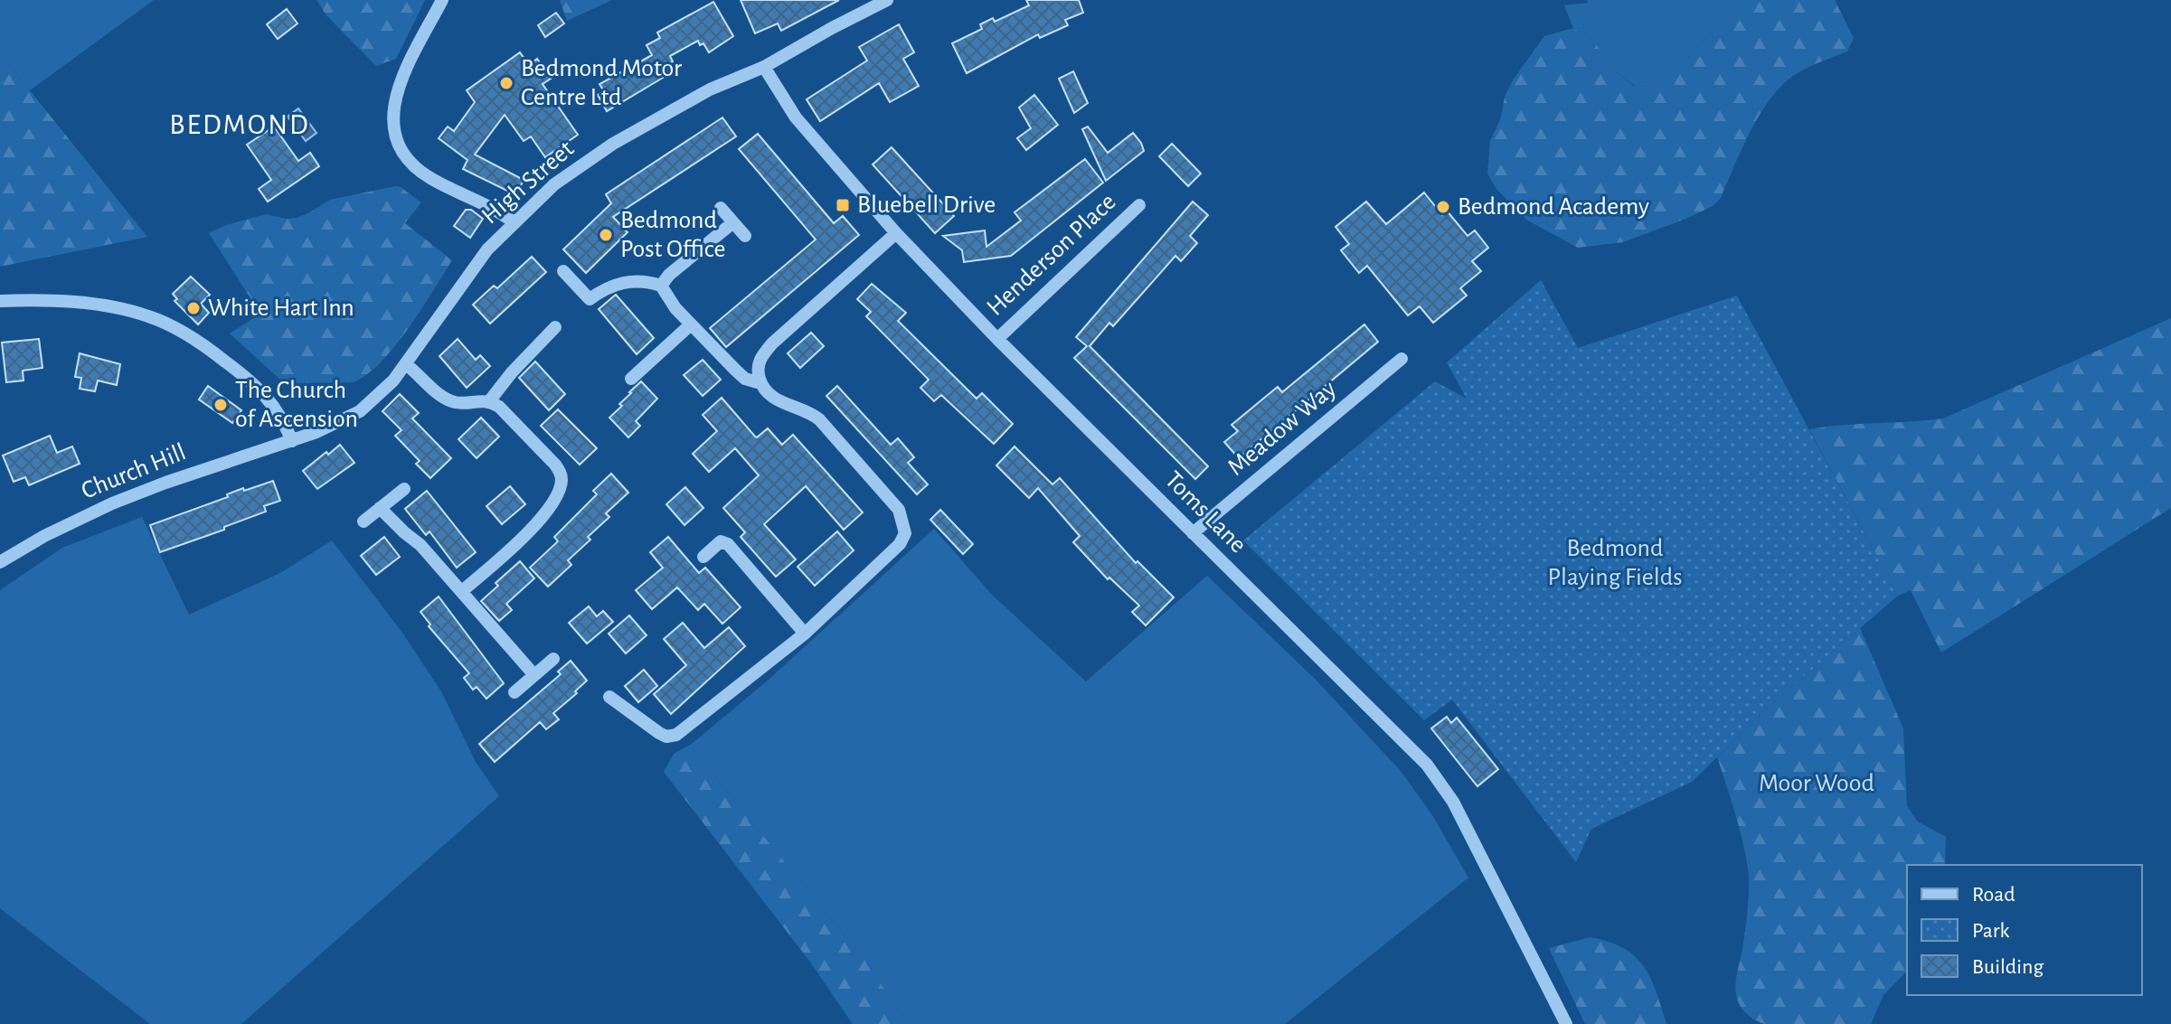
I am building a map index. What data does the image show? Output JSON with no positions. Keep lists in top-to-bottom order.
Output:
{
  "streets": {
    "street": [
      "High Street",
      "Henderson Place",
      "Meadow Way",
      "Church Hill",
      "Toms Lane"
    ]
  },
  "crossings": [
    ["High Street", "Church Hill"],
    ["High Street", "Toms Lane"],
    ["Henderson Place", "Toms Lane"],
    ["Meadow Way", "Toms Lane"]
  ],
  "districts": ["BEDMOND"],
  "parks": ["Bedmond Playing Fields", "Moor Wood"],
  "places": {
    "other": [
      "Bedmond Motor Centre Ltd",
      "Bedmond Academy",
      "Bedmond Post Office",
      "White Hart Inn",
      "The Church of Ascension"
    ],
    "transit": ["Bluebell Drive"]
  },
  "legend": ["Road", "Park", "Building"]
}
